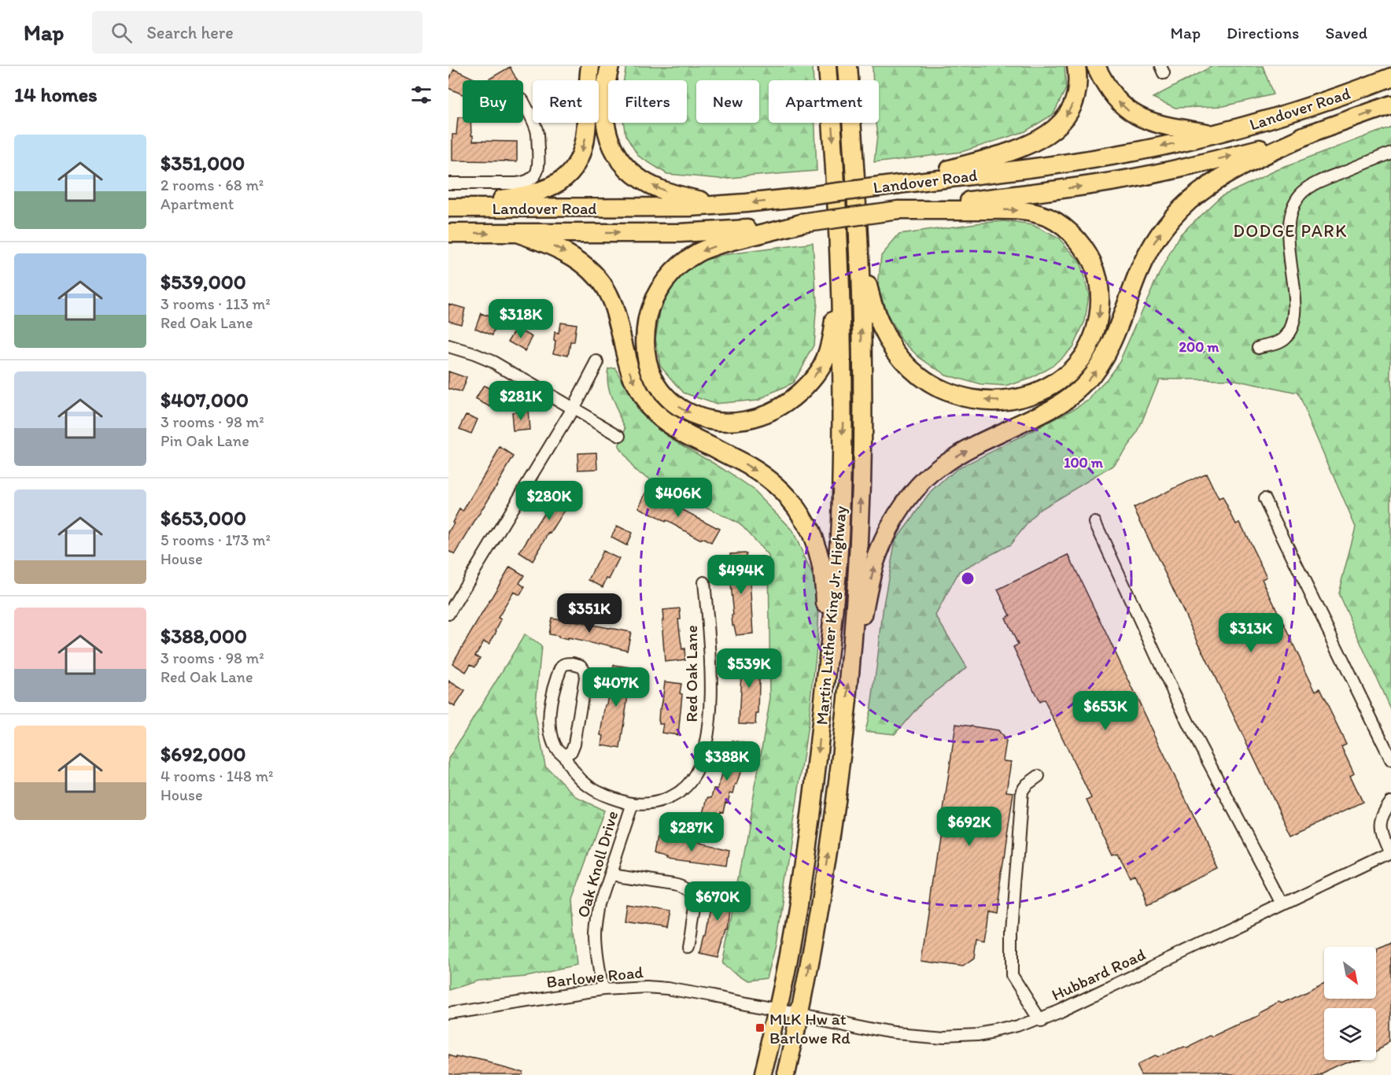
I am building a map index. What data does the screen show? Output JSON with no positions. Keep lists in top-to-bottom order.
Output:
{
  "streets": {
    "main road": ["Landover Road", "Martin Luther King Jr. Highway"],
    "street": [
      "Red Oak Lane",
      "Oak Knoll Drive",
      "Hubbard Road",
      "Barlowe Road"
    ]
  },
  "crossings": [
    ["Martin Luther King Jr. Highway", "Hubbard Road"],
    ["Martin Luther King Jr. Highway", "Barlowe Road"],
    ["Red Oak Lane", "Oak Knoll Drive"],
    ["Oak Knoll Drive", "Barlowe Road"],
    ["Hubbard Road", "Barlowe Road"]
  ],
  "districts": ["DODGE PARK"],
  "places": {
    "transit": ["MLK Hw at Barlowe Rd"]
  },
  "north": "bottom right",
  "page": {
    "header": "Map",
    "search": "Search here",
    "nav": ["Map", "Directions", "Saved"],
    "heading": "14 homes",
    "chip": [
      "Buy",
      "Rent",
      "Filters",
      "New",
      "Apartment"
    ],
    "list": [
      {
        "name": "$351,000",
        "note": "2 rooms · 68 m² · Apartment"
      },
      {
        "name": "$539,000",
        "note": "3 rooms · 113 m² · Red Oak Lane"
      },
      {
        "name": "$407,000",
        "note": "3 rooms · 98 m² · Pin Oak Lane"
      },
      {
        "name": "$653,000",
        "note": "5 rooms · 173 m² · House"
      },
      {
        "name": "$388,000",
        "note": "3 rooms · 98 m² · Red Oak Lane"
      },
      {
        "name": "$692,000",
        "note": "4 rooms · 148 m² · House"
      }
    ],
    "price": [
      "$318K",
      "$281K",
      "$406K",
      "$280K",
      "$494K",
      "$351K",
      "$313K",
      "$539K",
      "$407K",
      "$653K",
      "$388K",
      "$692K",
      "$287K",
      "$670K"
    ]
  },
  "rings": ["200 m", "100 m"]
}
